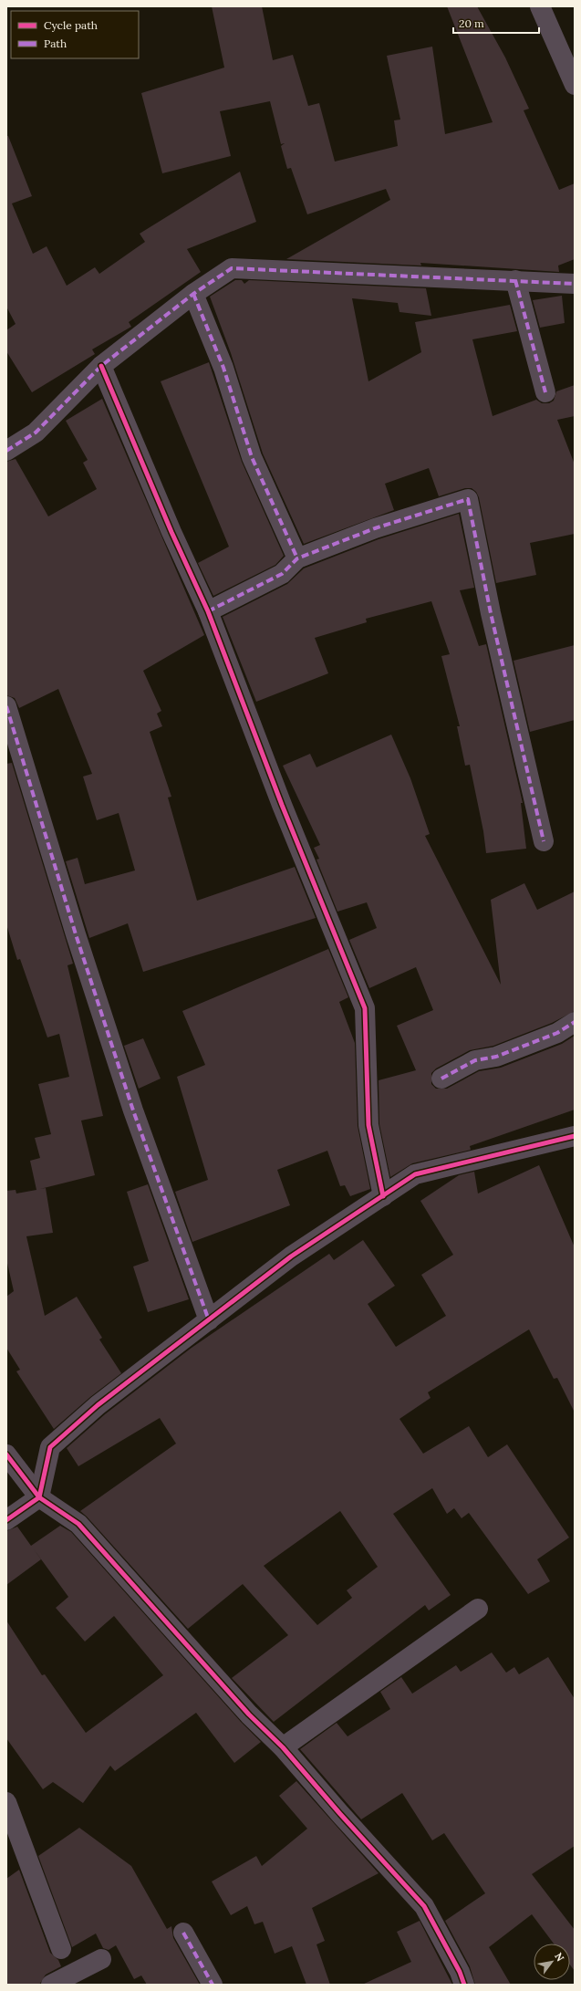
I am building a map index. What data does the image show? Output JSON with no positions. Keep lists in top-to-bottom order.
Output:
{
  "legend": ["Cycle path", "Path"],
  "scale_bar": "20 m",
  "north": "top right"
}
